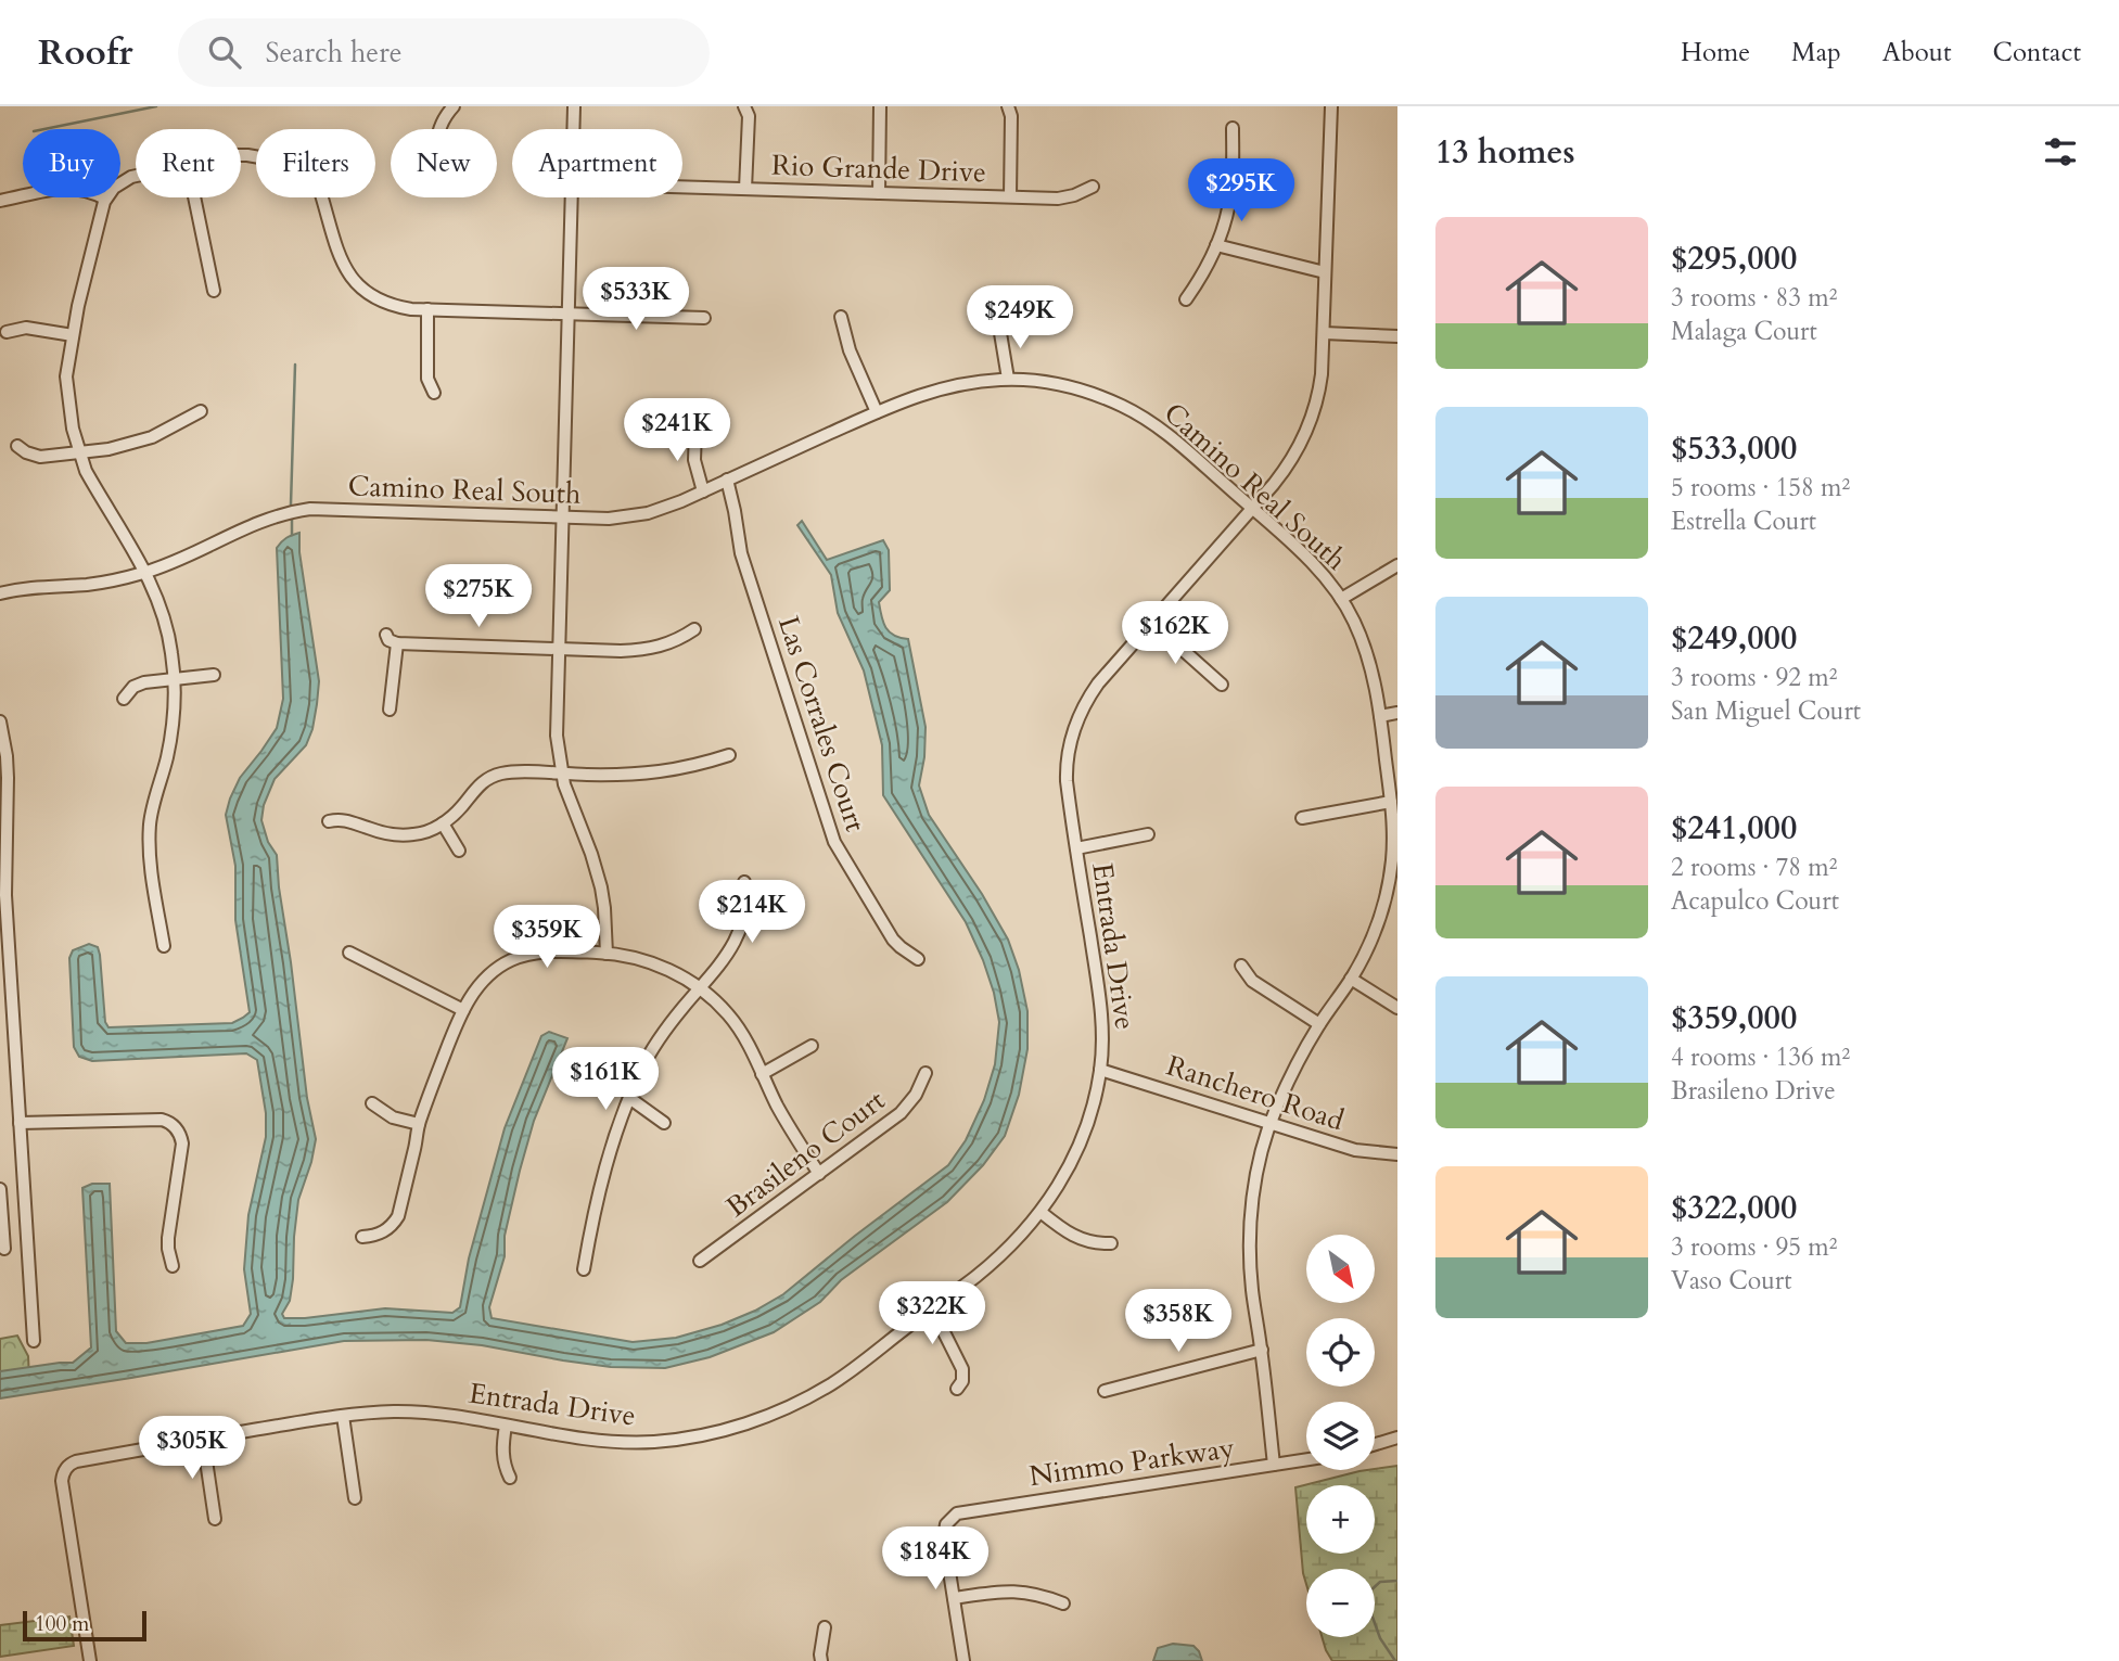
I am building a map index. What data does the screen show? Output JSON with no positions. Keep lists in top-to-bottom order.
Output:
{
  "streets": {
    "street": [
      "Rio Grande Drive",
      "Camino Real South",
      "Las Corrales Court",
      "Entrada Drive",
      "Ranchero Road",
      "Brasileno Court",
      "Nimmo Parkway"
    ]
  },
  "crossings": [
    ["Camino Real South", "Las Corrales Court"],
    ["Camino Real South", "Entrada Drive"],
    ["Camino Real South", "Ranchero Road"],
    ["Camino Real South", "Nimmo Parkway"],
    ["Entrada Drive", "Ranchero Road"]
  ],
  "scale_bar": "100 m",
  "north": "bottom right",
  "page": {
    "header": "Roofr",
    "search": "Search here",
    "nav": [
      "Home",
      "Map",
      "About",
      "Contact"
    ],
    "heading": "13 homes",
    "chip": [
      "Buy",
      "Rent",
      "Filters",
      "New",
      "Apartment"
    ],
    "price": [
      "$295K",
      "$533K",
      "$249K",
      "$241K",
      "$275K",
      "$162K",
      "$214K",
      "$359K",
      "$161K",
      "$322K",
      "$358K",
      "$305K",
      "$184K"
    ],
    "list": [
      {
        "name": "$295,000",
        "note": "3 rooms · 83 m² · Malaga Court"
      },
      {
        "name": "$533,000",
        "note": "5 rooms · 158 m² · Estrella Court"
      },
      {
        "name": "$249,000",
        "note": "3 rooms · 92 m² · San Miguel Court"
      },
      {
        "name": "$241,000",
        "note": "2 rooms · 78 m² · Acapulco Court"
      },
      {
        "name": "$359,000",
        "note": "4 rooms · 136 m² · Brasileno Drive"
      },
      {
        "name": "$322,000",
        "note": "3 rooms · 95 m² · Vaso Court"
      }
    ],
    "map_buttons": ["+", "−"],
    "scale": "100 m"
  }
}
